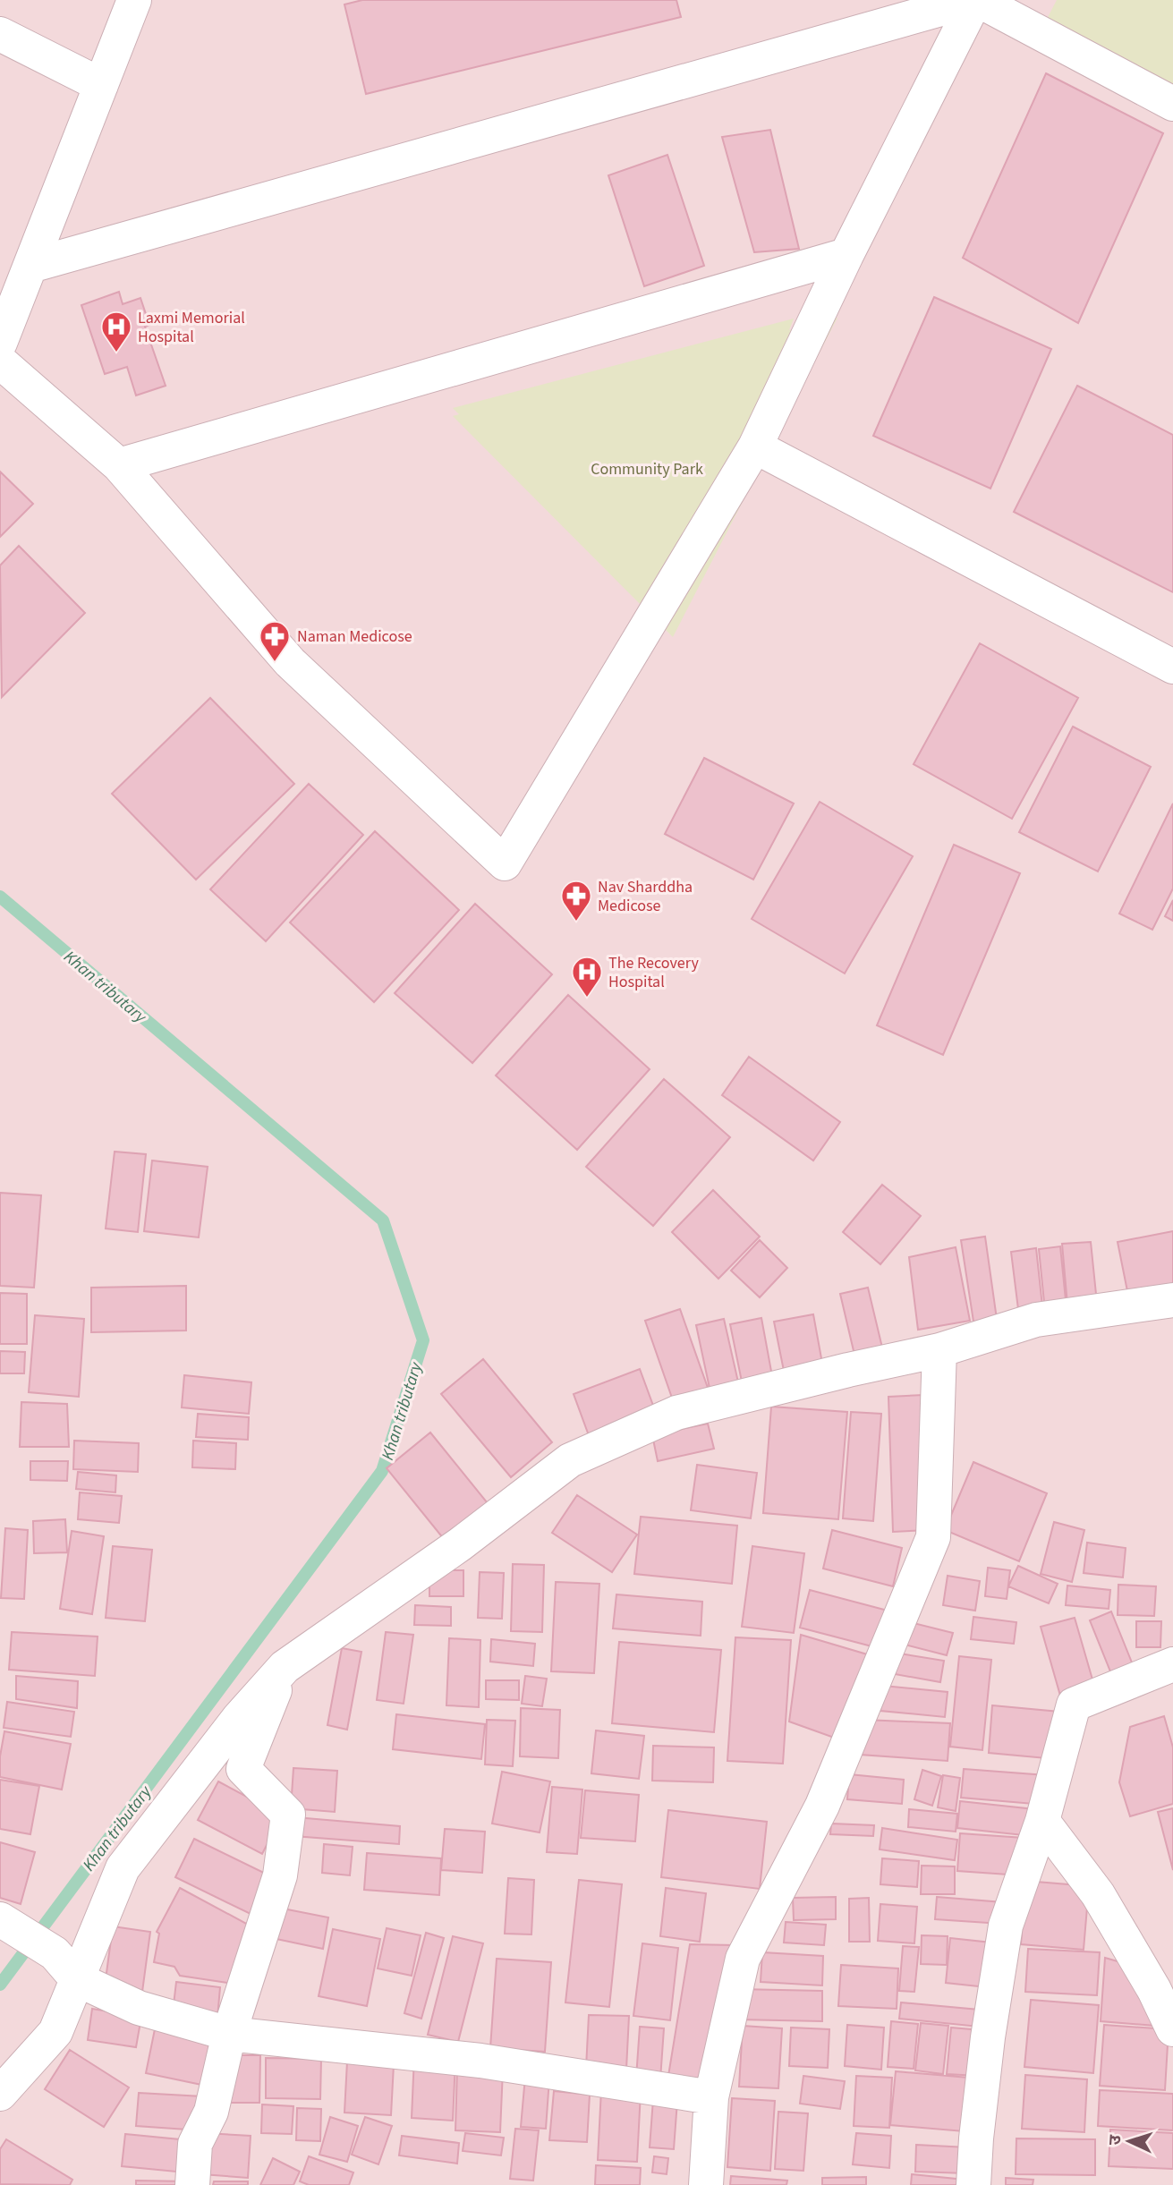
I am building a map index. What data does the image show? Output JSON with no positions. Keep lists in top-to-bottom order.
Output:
{
  "water": ["Khan tributary"],
  "parks": ["Community Park"],
  "places": {
    "hospital": ["Laxmi Memorial Hospital", "The Recovery Hospital"],
    "pharmacy": ["Naman Medicose", "Nav Sharddha Medicose"]
  },
  "north": "left"
}
